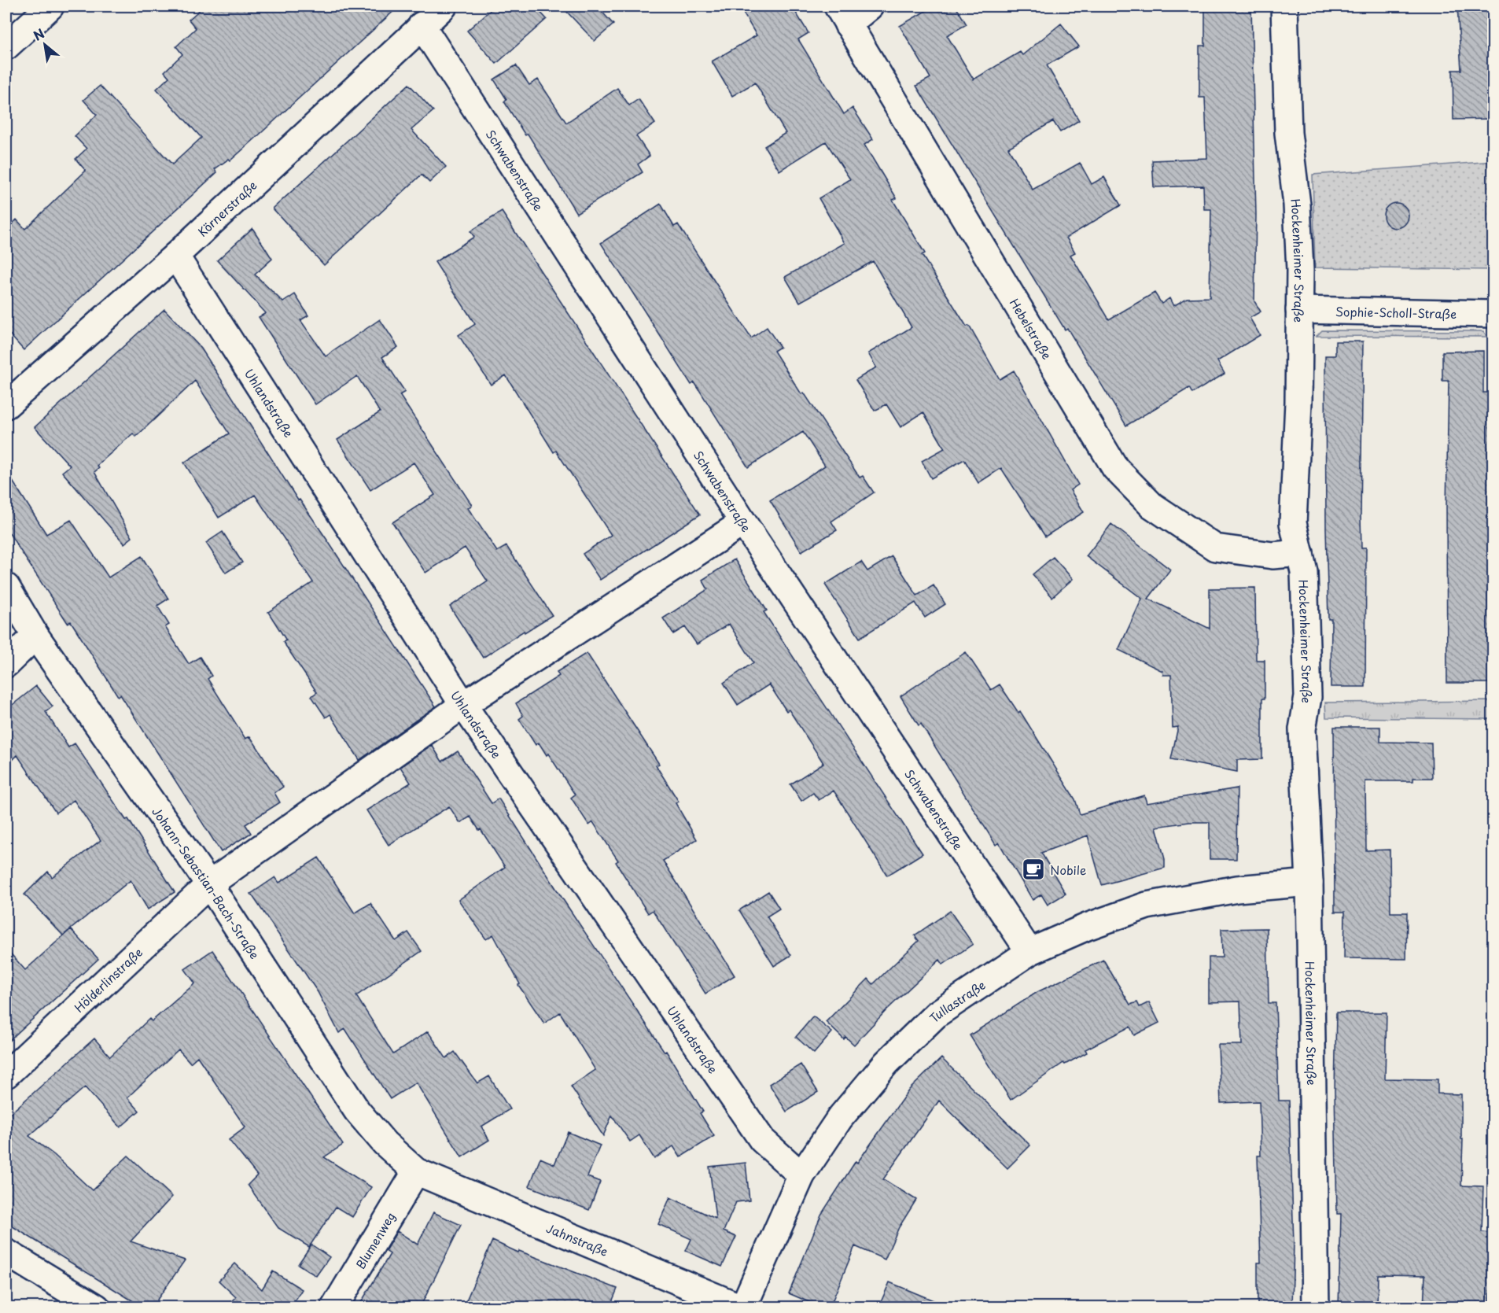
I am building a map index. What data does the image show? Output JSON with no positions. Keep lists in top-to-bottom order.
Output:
{
  "streets": {
    "street": [
      "Schwabenstraße",
      "Körnerstraße",
      "Hockenheimer Straße",
      "Sophie-Scholl-Straße",
      "Hebelstraße",
      "Uhlandstraße",
      "Johann-Sebastian-Bach-Straße",
      "Hölderlinstraße",
      "Tullastraße",
      "Blumenweg",
      "Jahnstraße"
    ]
  },
  "crossings": [
    ["Schwabenstraße", "Körnerstraße"],
    ["Schwabenstraße", "Hölderlinstraße"],
    ["Schwabenstraße", "Tullastraße"],
    ["Körnerstraße", "Uhlandstraße"],
    ["Hockenheimer Straße", "Sophie-Scholl-Straße"],
    ["Hockenheimer Straße", "Hebelstraße"],
    ["Hockenheimer Straße", "Tullastraße"],
    ["Uhlandstraße", "Hölderlinstraße"],
    ["Uhlandstraße", "Tullastraße"],
    ["Johann-Sebastian-Bach-Straße", "Hölderlinstraße"],
    ["Johann-Sebastian-Bach-Straße", "Blumenweg"],
    ["Johann-Sebastian-Bach-Straße", "Jahnstraße"],
    ["Tullastraße", "Jahnstraße"],
    ["Blumenweg", "Jahnstraße"]
  ],
  "places": {
    "cafe": ["Nobile"]
  },
  "north": "top left"
}
